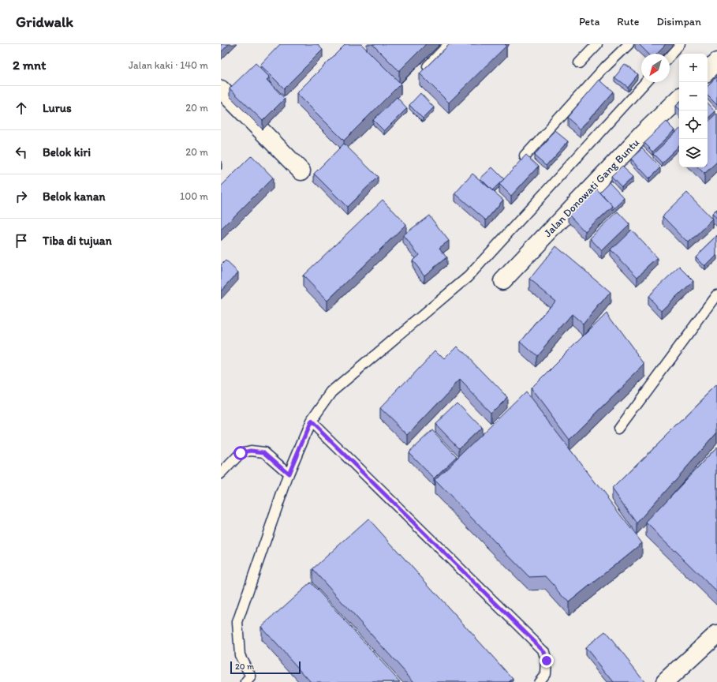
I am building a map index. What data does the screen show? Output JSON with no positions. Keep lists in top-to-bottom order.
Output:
{
  "streets": {
    "street": ["Jalan Donowati Gang Buntu"]
  },
  "scale_bar": "20 m",
  "north": "bottom left",
  "page": {
    "header": "Gridwalk",
    "nav": ["Peta", "Rute", "Disimpan"],
    "heading": ["2 mnt", "Jalan kaki · 140 m"],
    "map_buttons": ["+", "−"],
    "list": [
      ["Lurus", "20 m"],
      ["Belok kiri", "20 m"],
      ["Belok kanan", "100 m"],
      "Tiba di tujuan"
    ],
    "scale": "20 m"
  }
}
